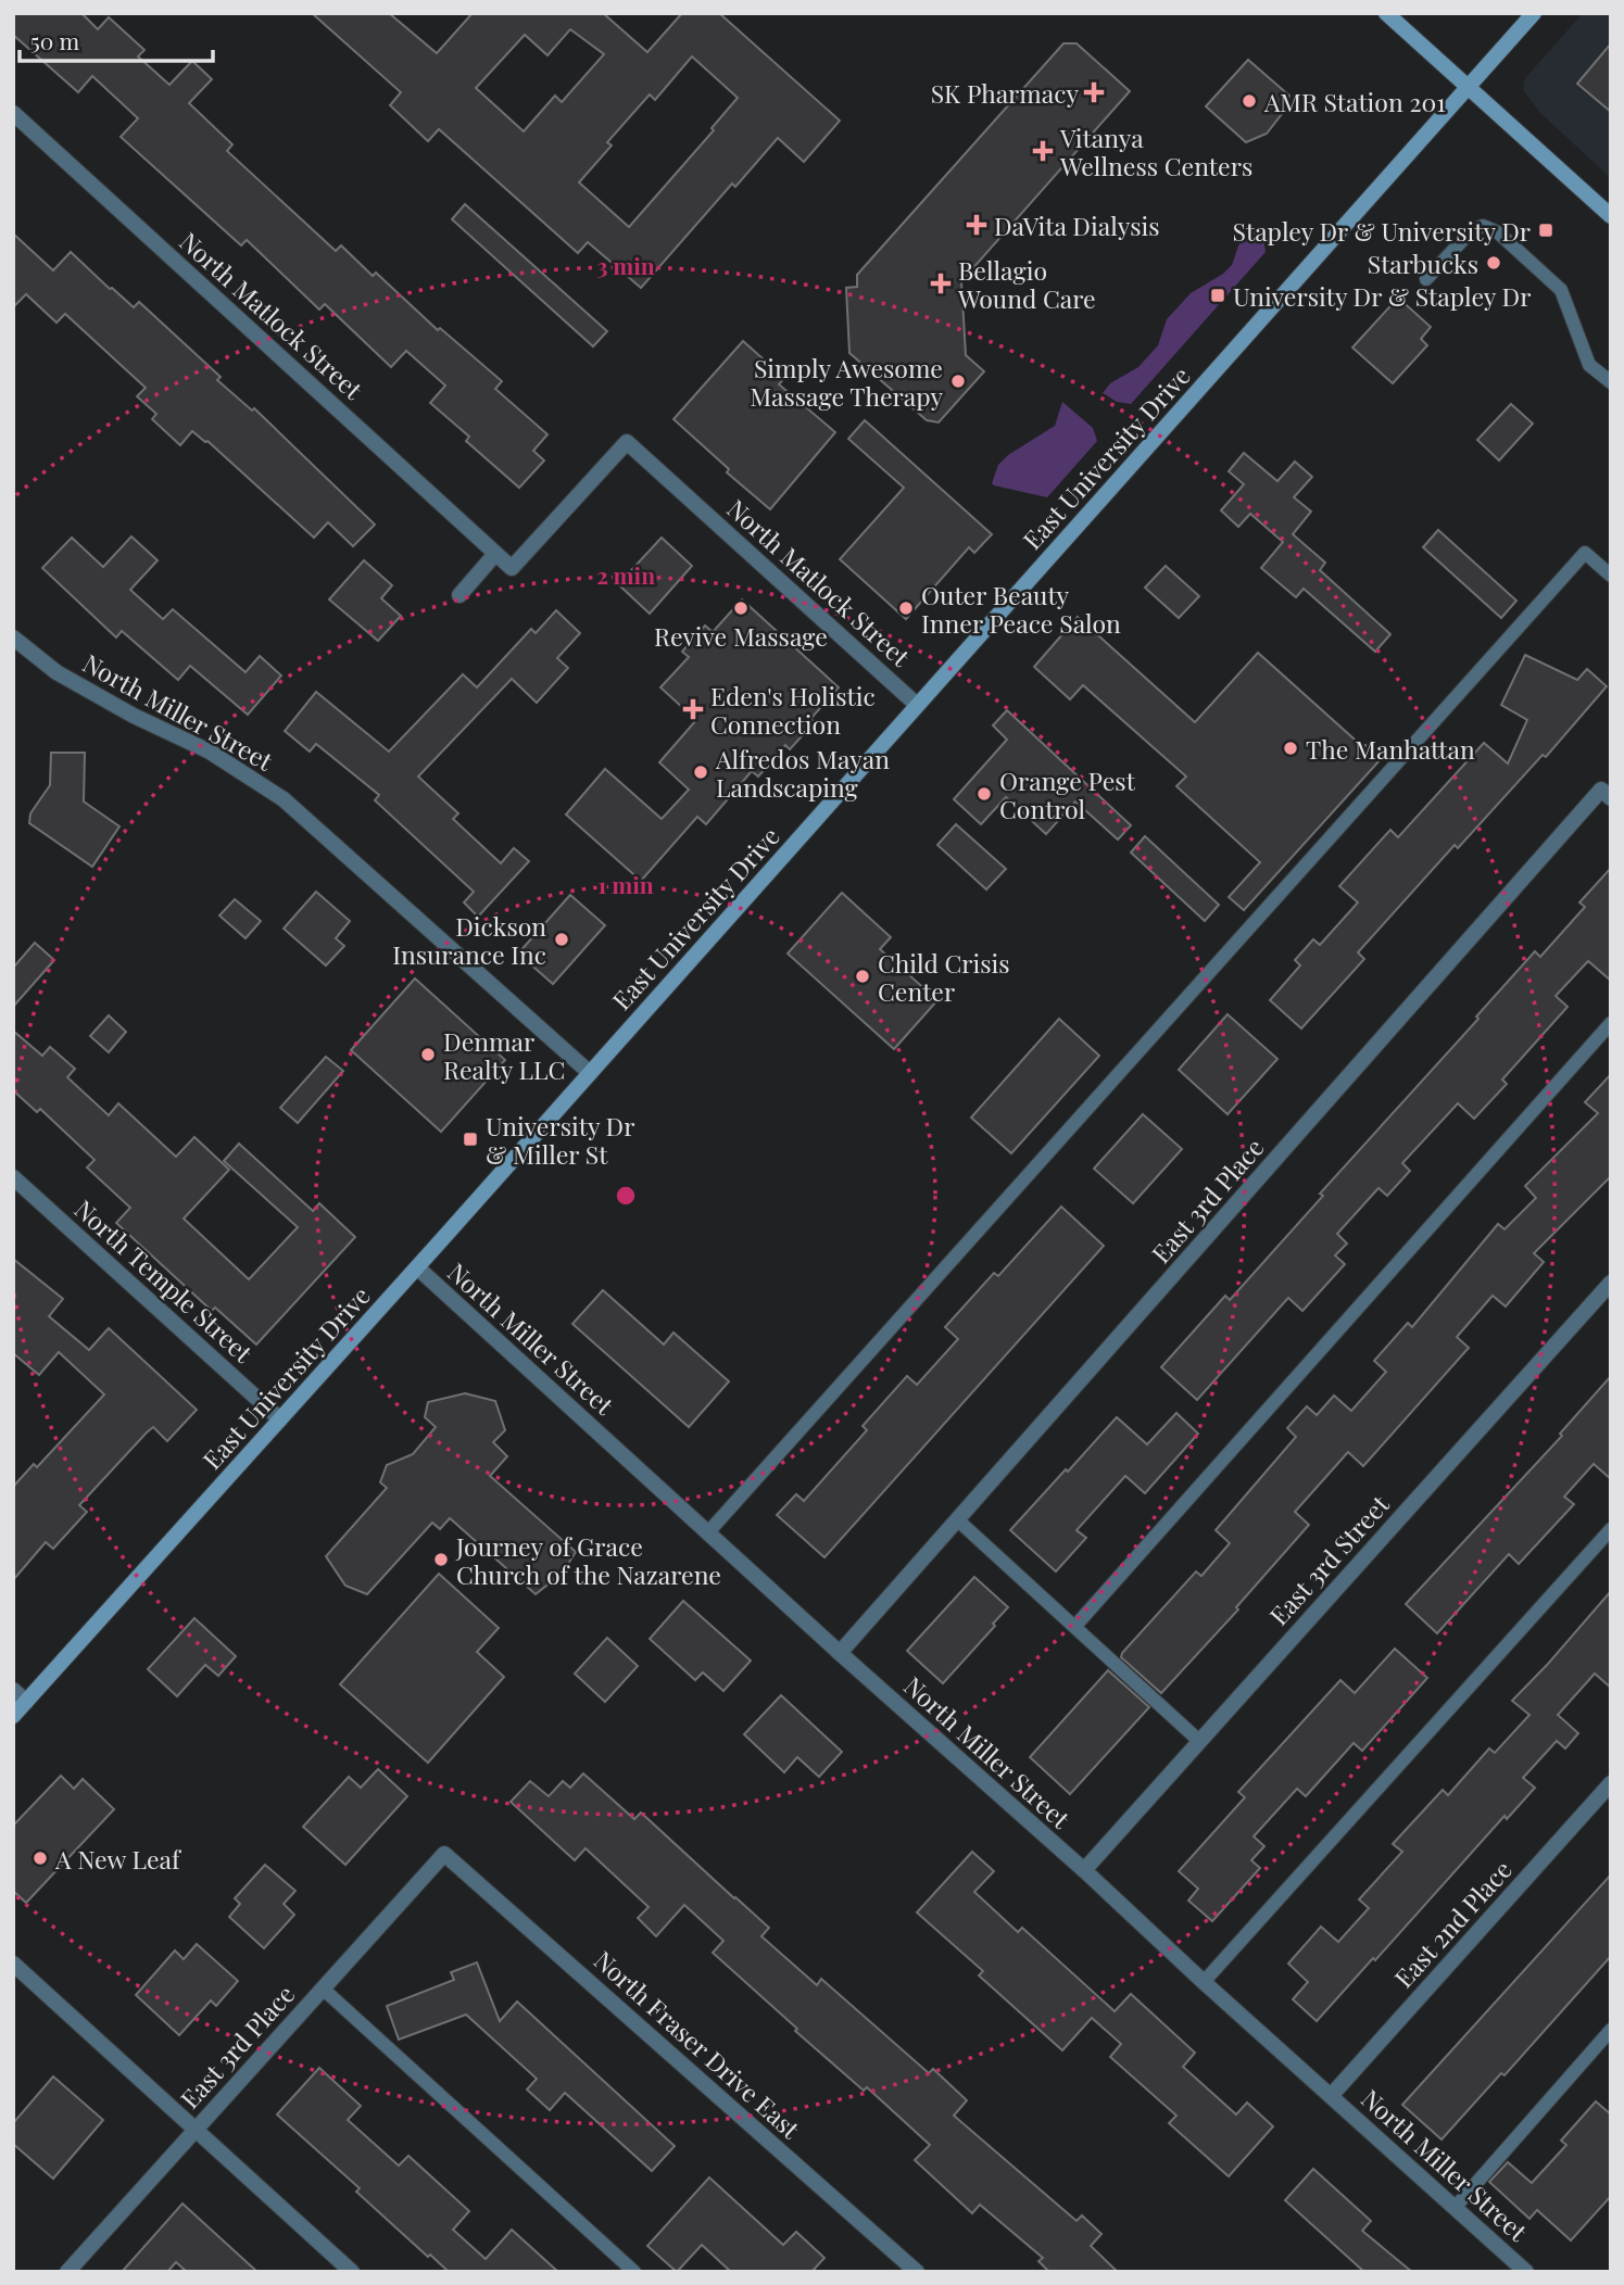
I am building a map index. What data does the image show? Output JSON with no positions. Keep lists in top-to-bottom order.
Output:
{
  "streets": {
    "main road": ["East University Drive"],
    "street": [
      "North Matlock Street",
      "North Miller Street",
      "East 3rd Place",
      "North Temple Street",
      "East 3rd Street",
      "East 2nd Place",
      "North Fraser Drive East"
    ]
  },
  "crossings": [
    ["North Matlock Street", "East University Drive"],
    ["East University Drive", "North Miller Street"],
    ["East University Drive", "North Temple Street"],
    ["North Miller Street", "East 3rd Place"],
    ["North Miller Street", "East 3rd Street"],
    ["North Miller Street", "East 2nd Place"],
    ["East 3rd Place", "North Fraser Drive East"]
  ],
  "places": {
    "health": [
      "SK Pharmacy",
      "Vitanya Wellness Centers",
      "DaVita Dialysis",
      "Bellagio Wound Care",
      "Eden's Holistic Connection"
    ],
    "other": [
      "AMR Station 201",
      "Starbucks",
      "Simply Awesome Massage Therapy",
      "Revive Massage",
      "Outer Beauty Inner Peace Salon",
      "The Manhattan",
      "Alfredos Mayan Landscaping",
      "Orange Pest Control",
      "Dickson Insurance Inc",
      "Child Crisis Center",
      "Denmar Realty LLC",
      "Journey of Grace Church of the Nazarene",
      "A New Leaf"
    ],
    "transit": ["Stapley Dr & University Dr", "University Dr & Stapley Dr", "University Dr & Miller St"]
  },
  "scale_bar": "50 m",
  "rings": ["3 min", "2 min", "1 min"]
}
